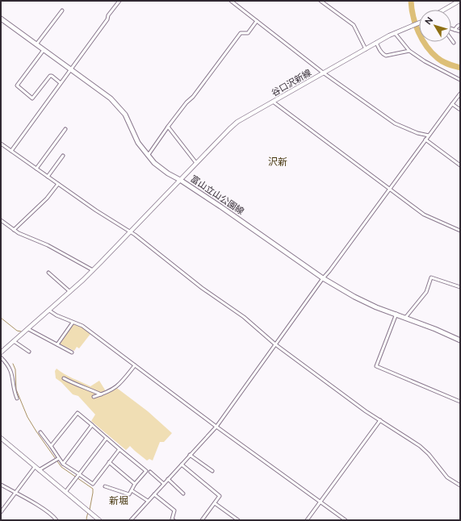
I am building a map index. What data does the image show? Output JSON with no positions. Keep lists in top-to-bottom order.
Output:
{
  "streets": {
    "main road": ["富山立山公園線"],
    "street": ["谷口沢新線"]
  },
  "crossings": [
    ["谷口沢新線", "富山立山公園線"]
  ],
  "districts": ["沢新", "新堀"],
  "north": "top left"
}
